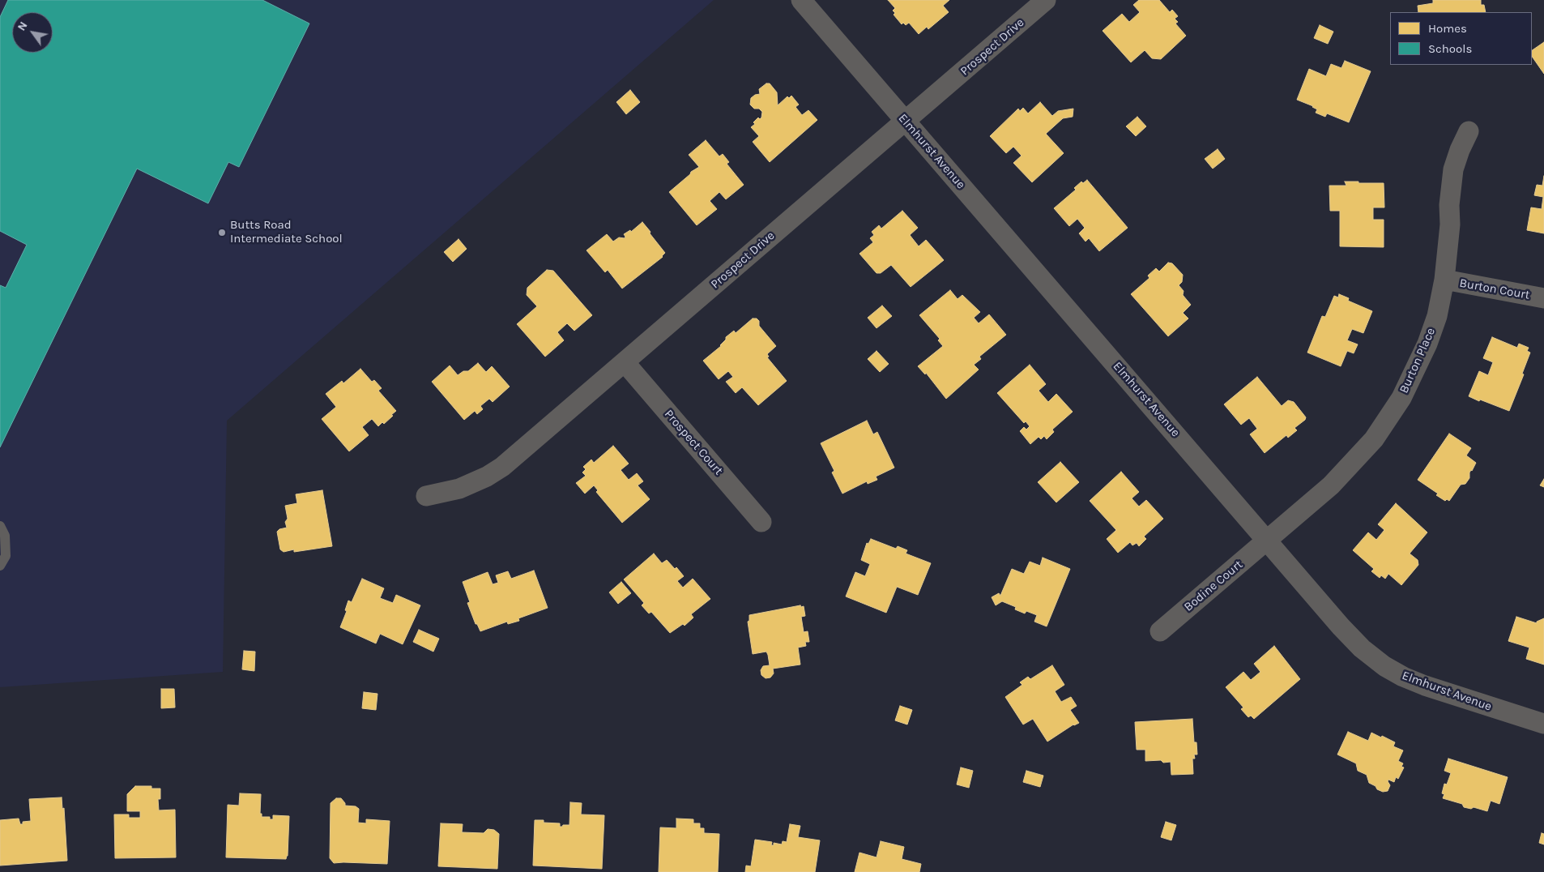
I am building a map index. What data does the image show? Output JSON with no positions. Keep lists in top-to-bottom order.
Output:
{
  "streets": {
    "street": [
      "Prospect Drive",
      "Elmhurst Avenue",
      "Burton Court",
      "Burton Place",
      "Prospect Court",
      "Bodine Court"
    ]
  },
  "crossings": [
    ["Prospect Drive", "Elmhurst Avenue"],
    ["Prospect Drive", "Prospect Court"],
    ["Elmhurst Avenue", "Burton Place"],
    ["Elmhurst Avenue", "Bodine Court"],
    ["Burton Court", "Burton Place"],
    ["Burton Place", "Bodine Court"]
  ],
  "places": ["Butts Road Intermediate School"],
  "legend": ["Homes", "Schools"],
  "north": "top left"
}
